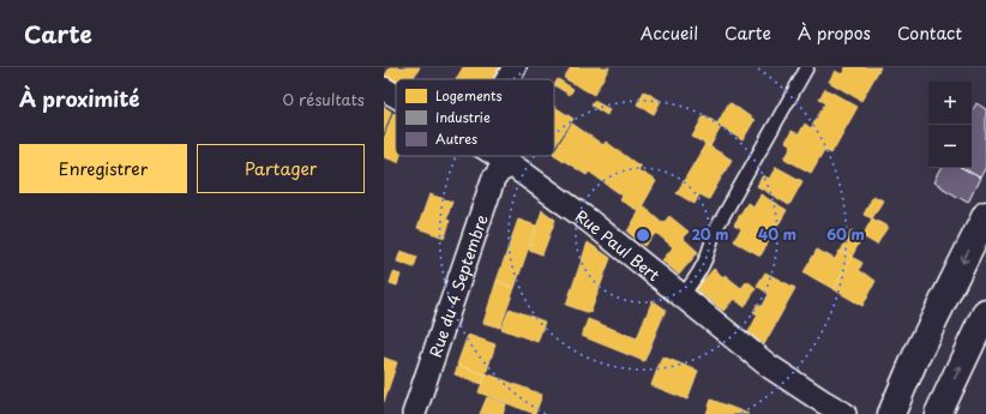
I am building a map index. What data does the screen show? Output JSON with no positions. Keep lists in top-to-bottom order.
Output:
{
  "streets": {
    "street": ["Rue Paul Bert", "Rue du 4 Septembre"]
  },
  "crossings": [
    ["Rue Paul Bert", "Rue du 4 Septembre"]
  ],
  "legend": ["Logements", "Industrie", "Autres"],
  "page": {
    "header": "Carte",
    "nav": [
      "Accueil",
      "Carte",
      "À propos",
      "Contact"
    ],
    "heading": ["À proximité", "0 résultats"],
    "map_buttons": ["+", "−"],
    "buttons": ["Enregistrer", "Partager"]
  },
  "rings": ["20 m", "40 m", "60 m"]
}
